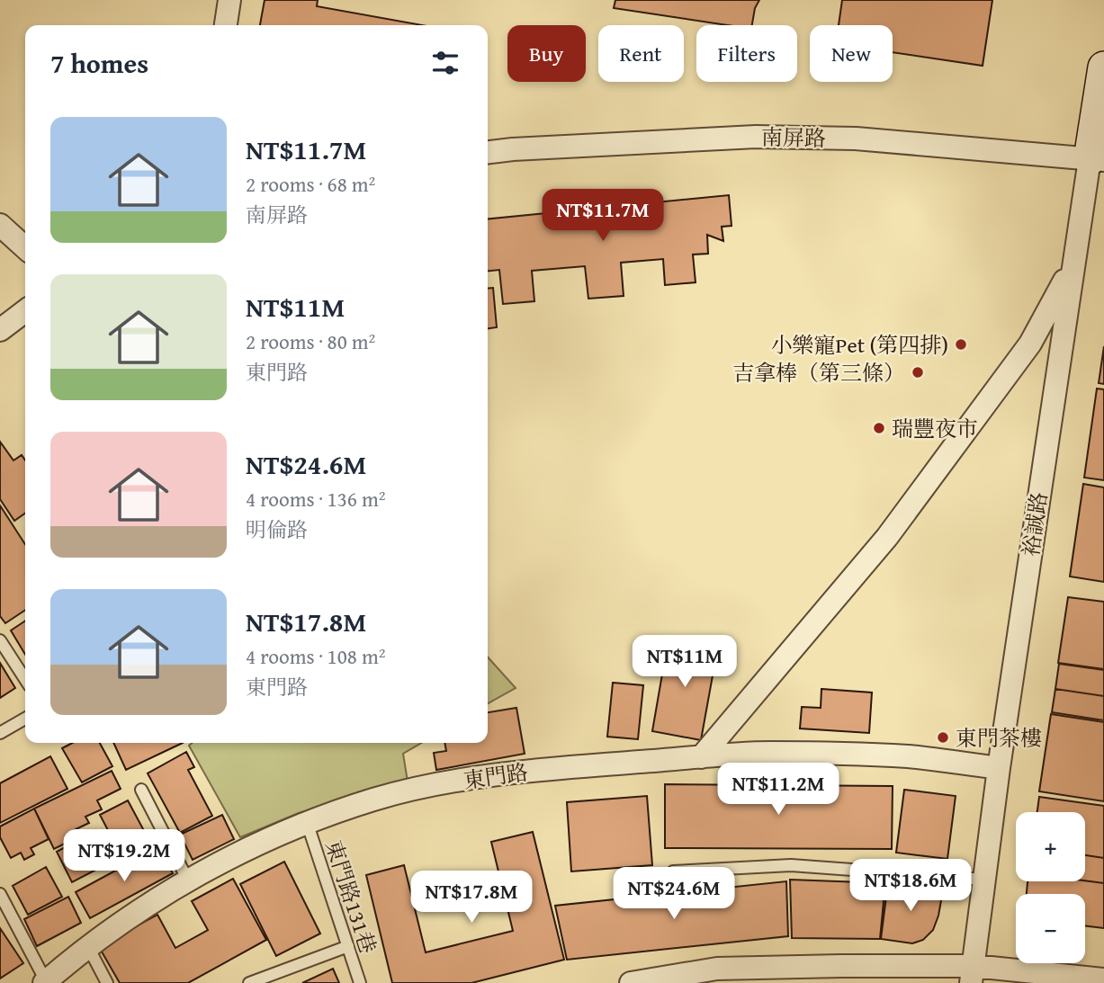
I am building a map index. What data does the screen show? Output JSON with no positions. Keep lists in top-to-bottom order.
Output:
{
  "streets": {
    "street": ["南屏路", "裕誠路", "東門路"],
    "lane": ["東門路131巷"]
  },
  "crossings": [
    ["南屏路", "裕誠路"],
    ["裕誠路", "東門路"],
    ["東門路", "東門路131巷"]
  ],
  "places": [
    "小樂寵Pet (第四排)",
    "吉拿棒（第三條）",
    "瑞豐夜市",
    "東門茶樓"
  ],
  "page": {
    "chip": [
      "Buy",
      "Rent",
      "Filters",
      "New"
    ],
    "heading": "7 homes",
    "list": [
      {
        "name": "NT$11.7M",
        "note": "2 rooms · 68 m² · 南屏路"
      },
      {
        "name": "NT$11M",
        "note": "2 rooms · 80 m² · 東門路"
      },
      {
        "name": "NT$24.6M",
        "note": "4 rooms · 136 m² · 明倫路"
      },
      {
        "name": "NT$17.8M",
        "note": "4 rooms · 108 m² · 東門路"
      }
    ],
    "price": [
      "NT$11.7M",
      "NT$11M",
      "NT$11.2M",
      "NT$19.2M",
      "NT$18.6M",
      "NT$24.6M",
      "NT$17.8M"
    ],
    "map_buttons": ["+", "−"]
  }
}
